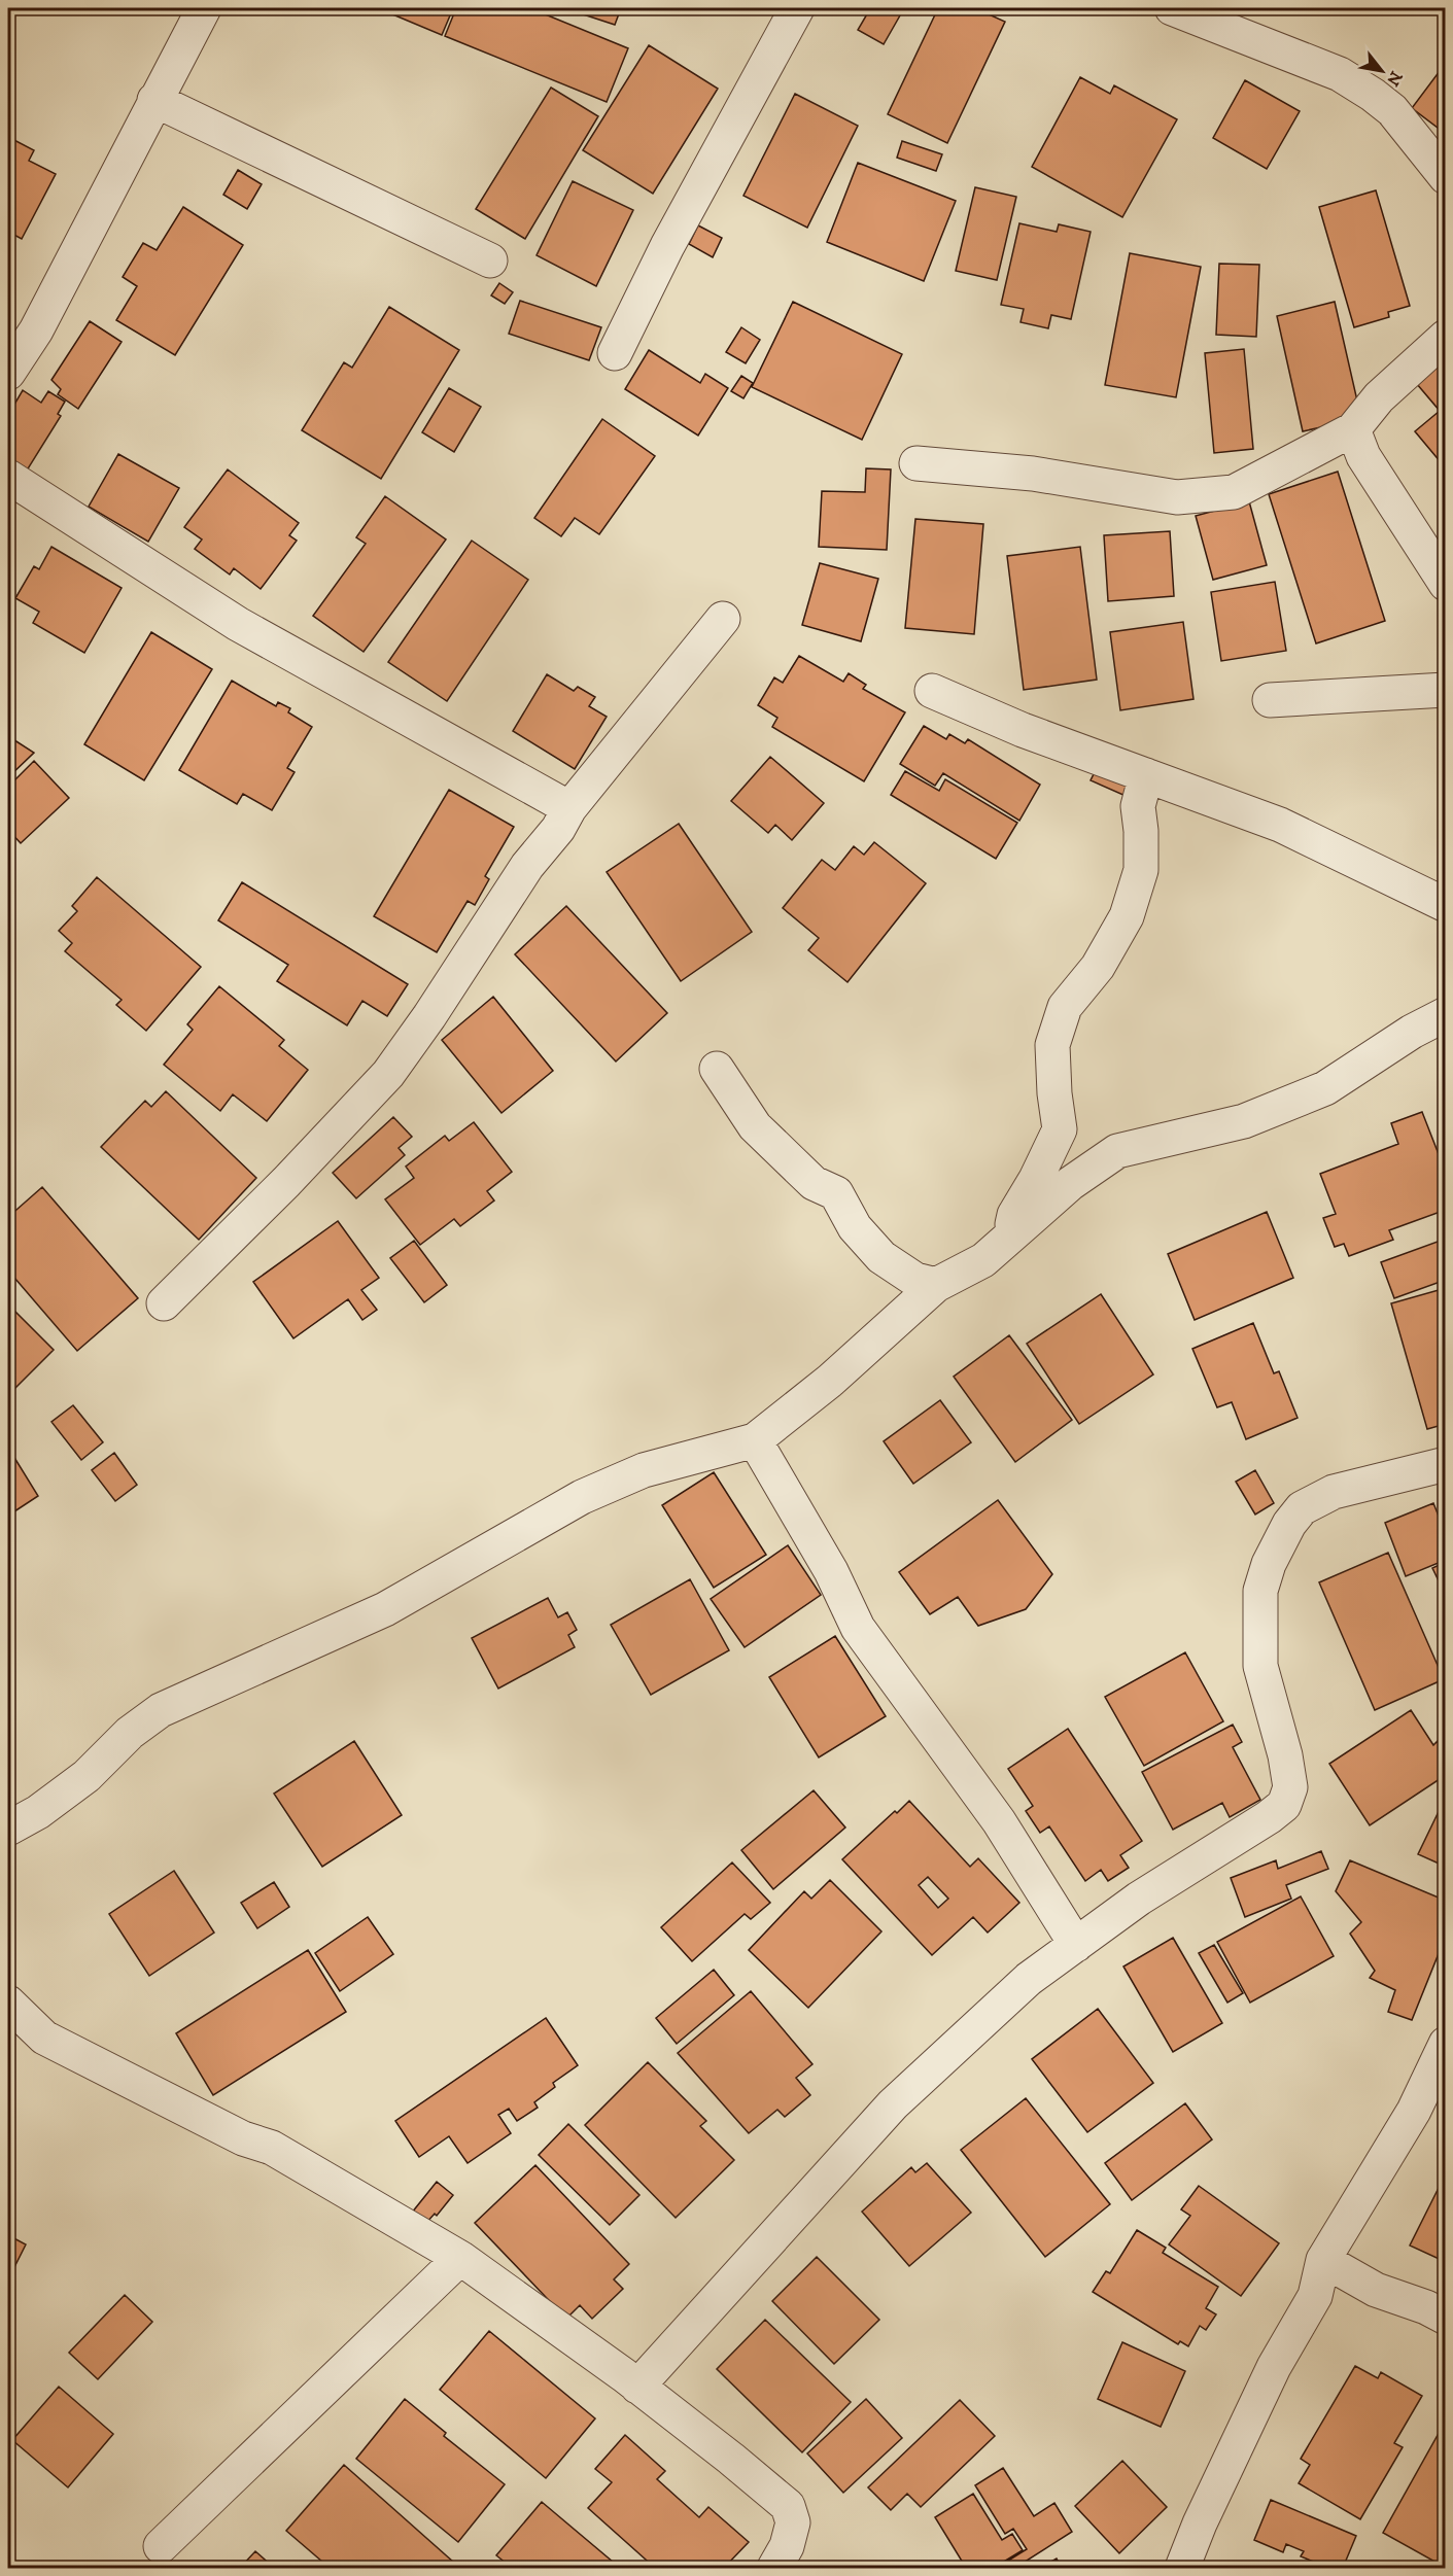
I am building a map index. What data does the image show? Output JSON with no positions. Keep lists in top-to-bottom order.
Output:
{
  "north": "bottom right"
}
